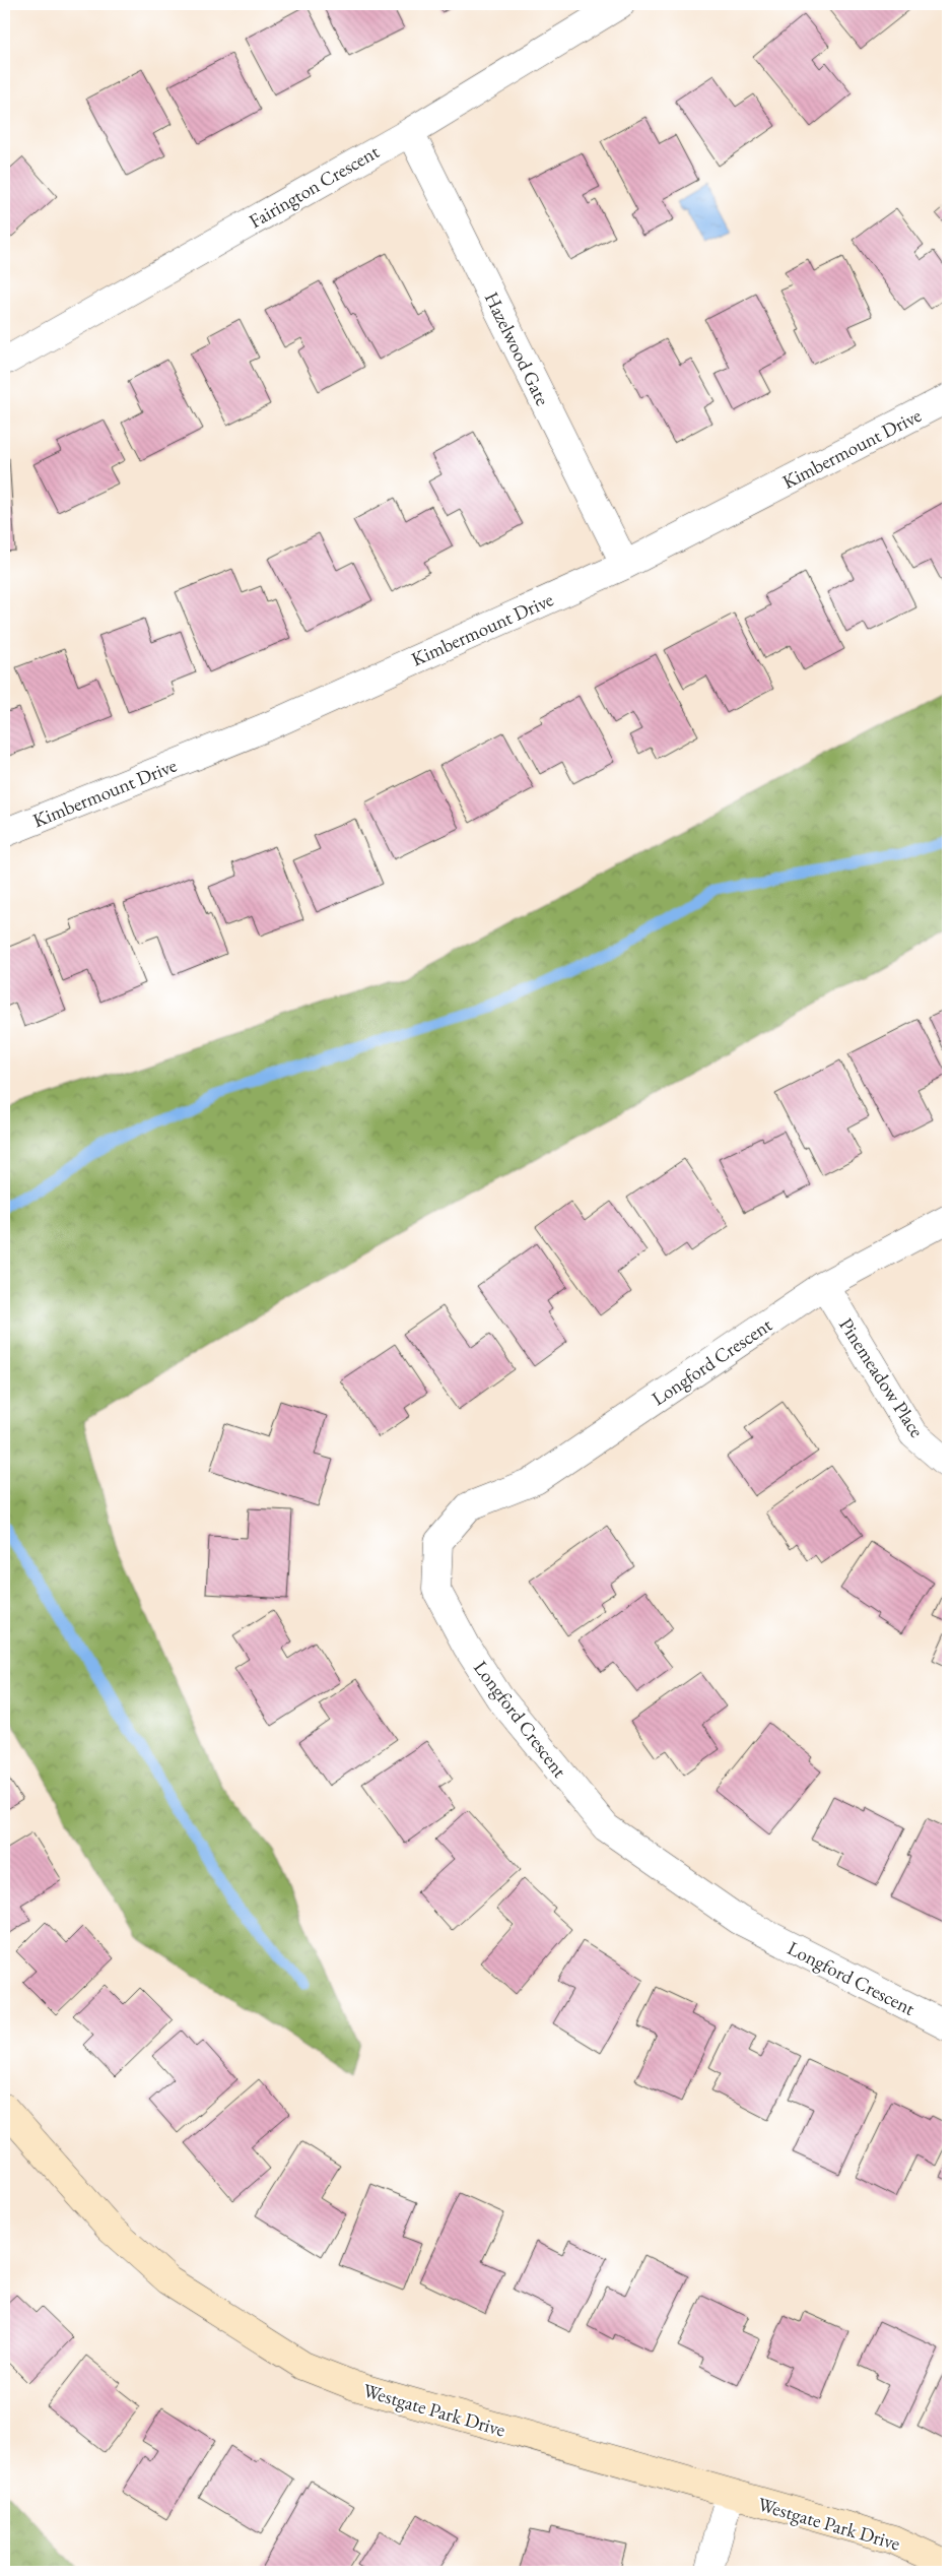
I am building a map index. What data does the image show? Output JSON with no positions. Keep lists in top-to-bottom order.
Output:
{
  "streets": {
    "street": [
      "Fairington Crescent",
      "Hazelwood Gate",
      "Kimbermount Drive",
      "Longford Crescent",
      "Pinemeadow Place",
      "Westgate Park Drive"
    ]
  },
  "crossings": [
    ["Fairington Crescent", "Hazelwood Gate"],
    ["Hazelwood Gate", "Kimbermount Drive"],
    ["Longford Crescent", "Pinemeadow Place"]
  ]
}
